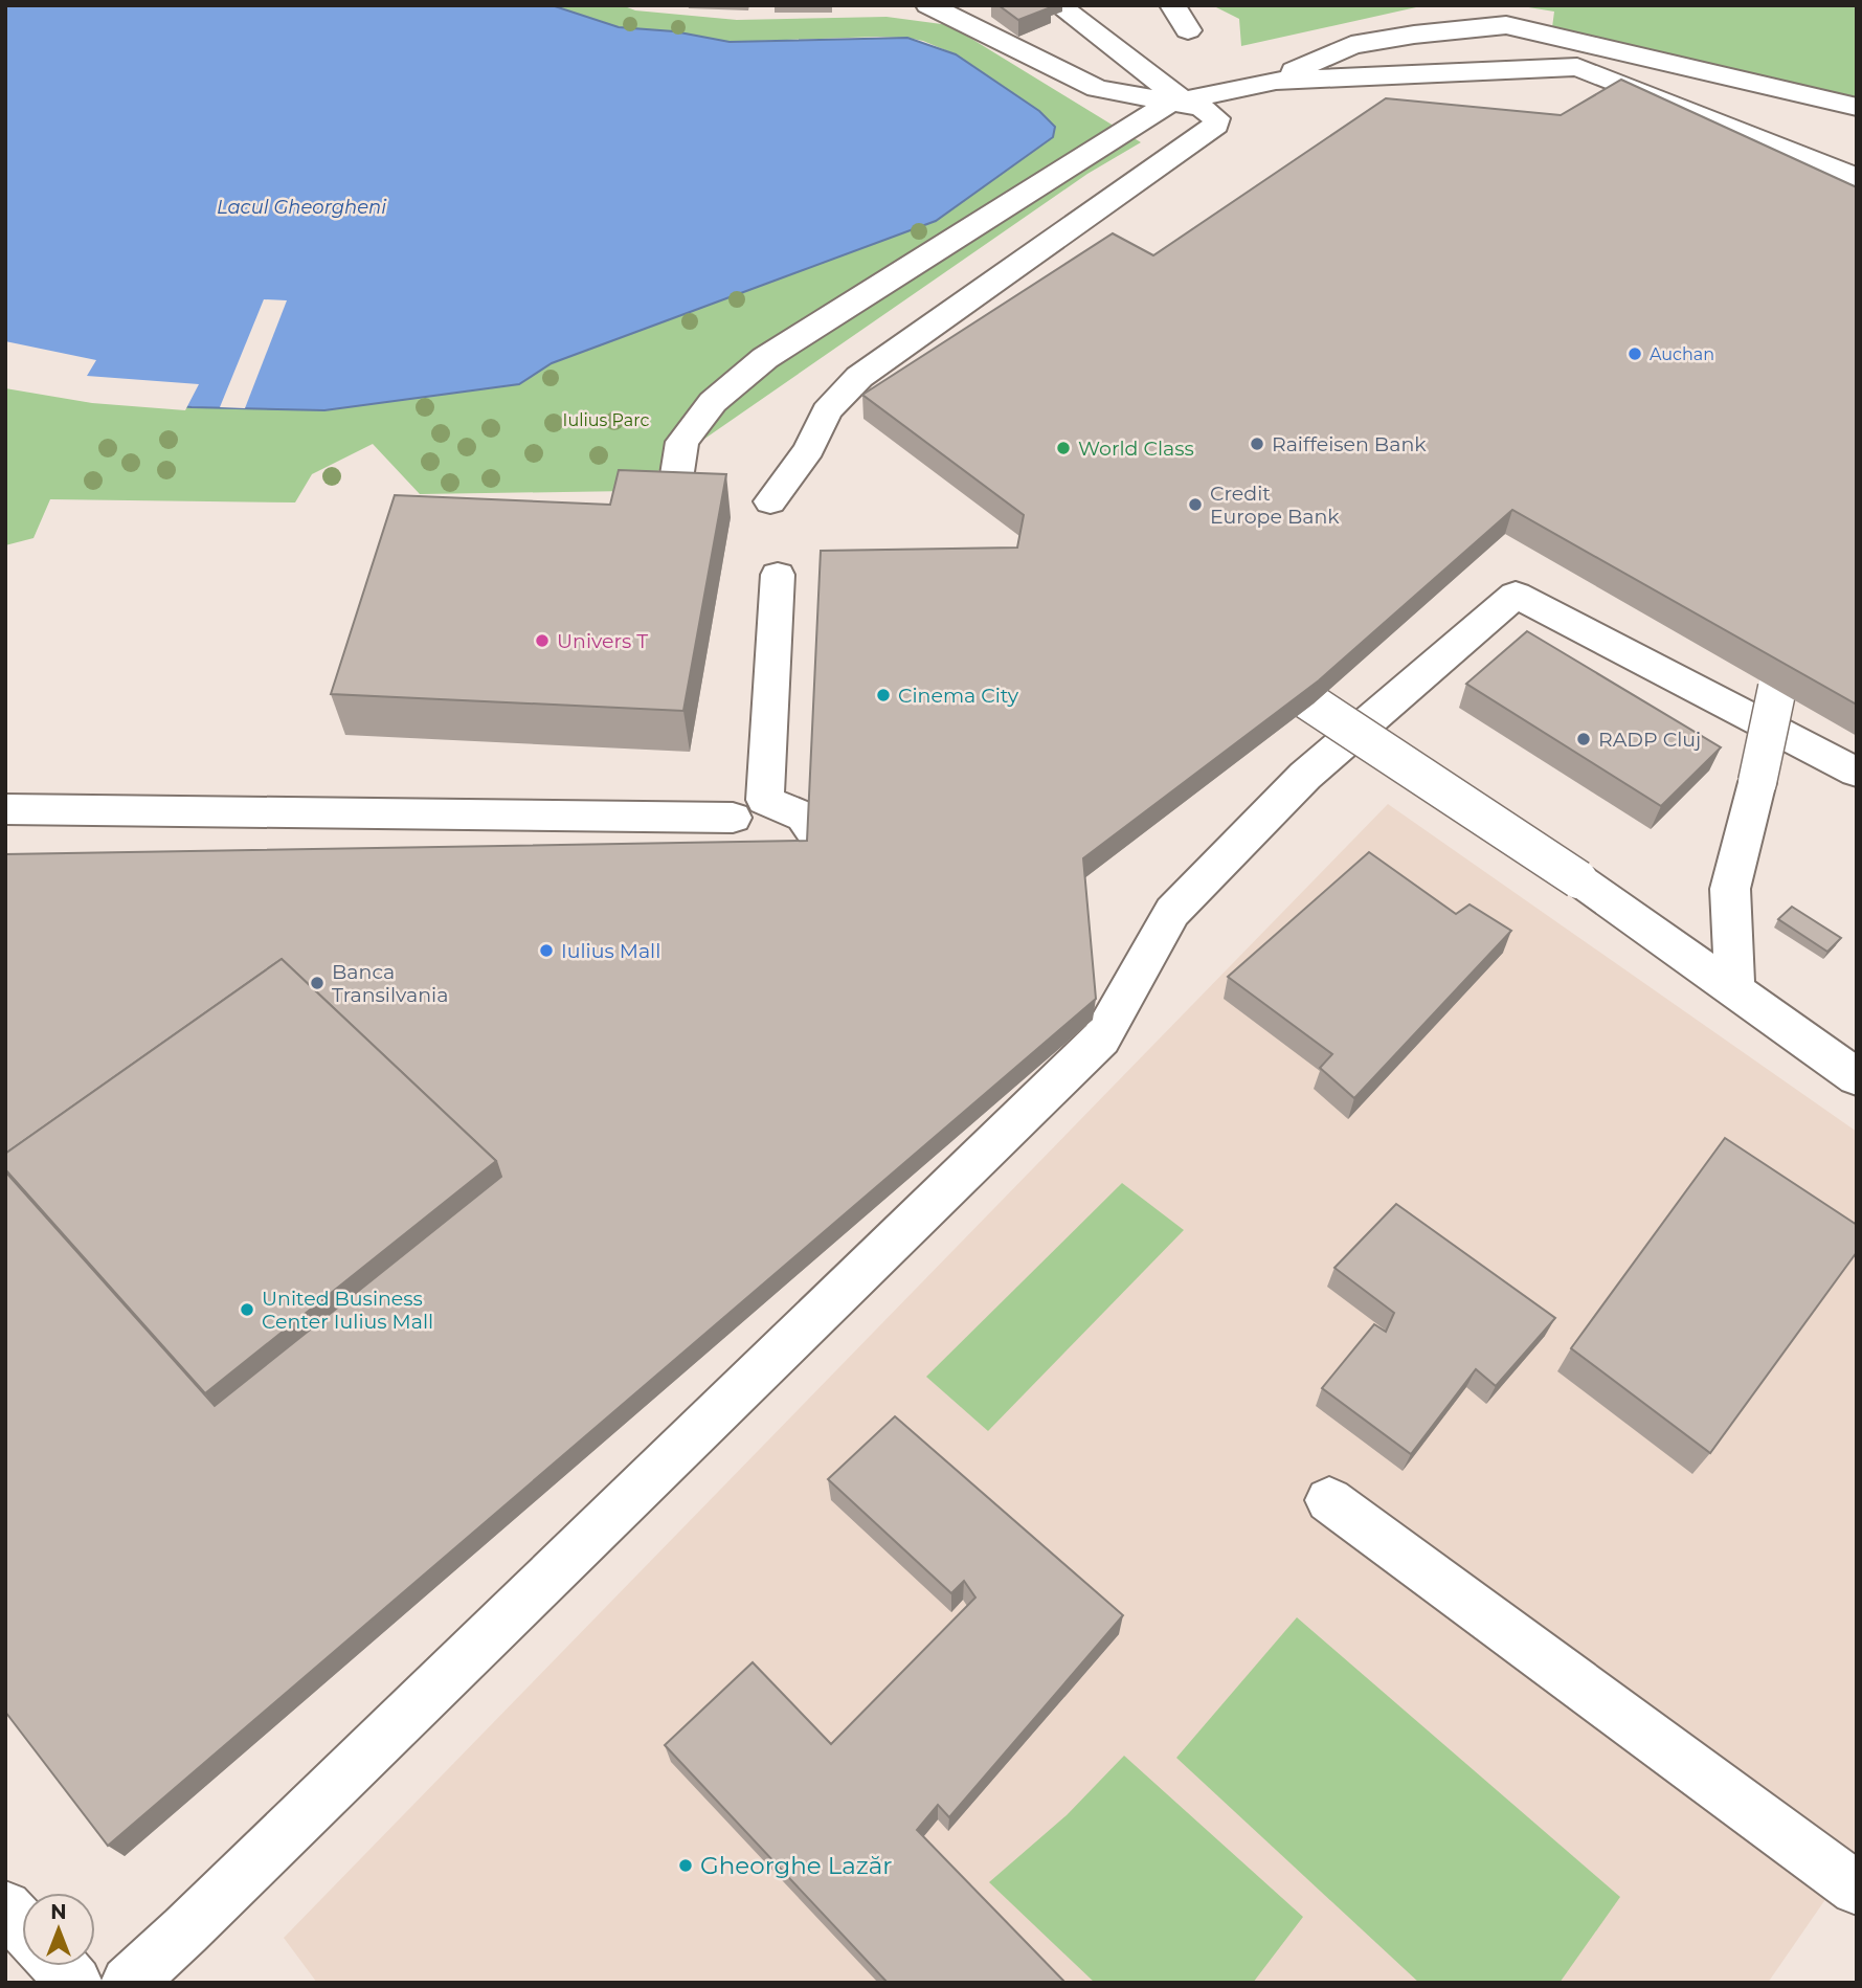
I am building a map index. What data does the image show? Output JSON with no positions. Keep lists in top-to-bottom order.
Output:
{
  "water": ["Lacul Gheorgheni"],
  "parks": ["Iulius Parc"],
  "places": [
    "Auchan",
    "Raiffeisen Bank",
    "World Class",
    "Credit Europe Bank",
    "Univers T",
    "Cinema City",
    "RADP Cluj",
    "Iulius Mall",
    "Banca Transilvania",
    "United Business Center Iulius Mall",
    "Gheorghe Lazăr"
  ],
  "north": "top"
}
